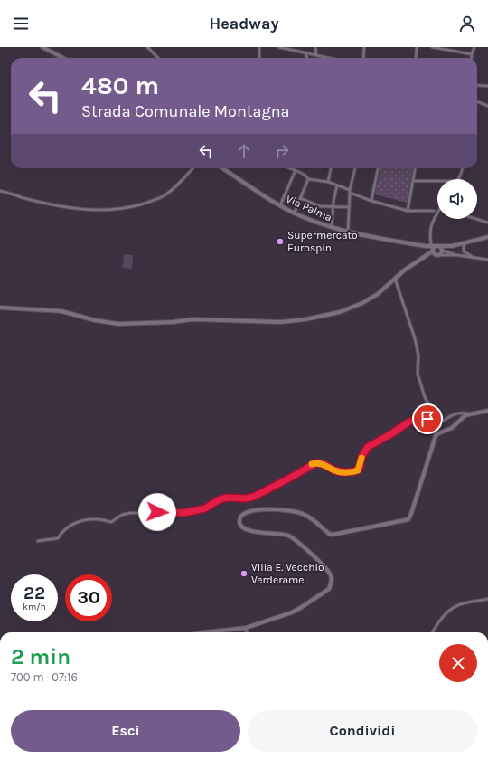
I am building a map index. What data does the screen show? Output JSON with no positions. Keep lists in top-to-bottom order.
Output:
{
  "streets": {
    "street": ["Via Palma"]
  },
  "places": ["Supermercato Eurospin", "Villa E. Vecchio Verderame"],
  "page": {
    "header": "Headway",
    "turn": ["480 m", "Strada Comunale Montagna"],
    "speed": "22 km/h",
    "limit": "30",
    "heading": ["2 min", "700 m · 07:16"],
    "buttons": ["Esci", "Condividi"]
  }
}
